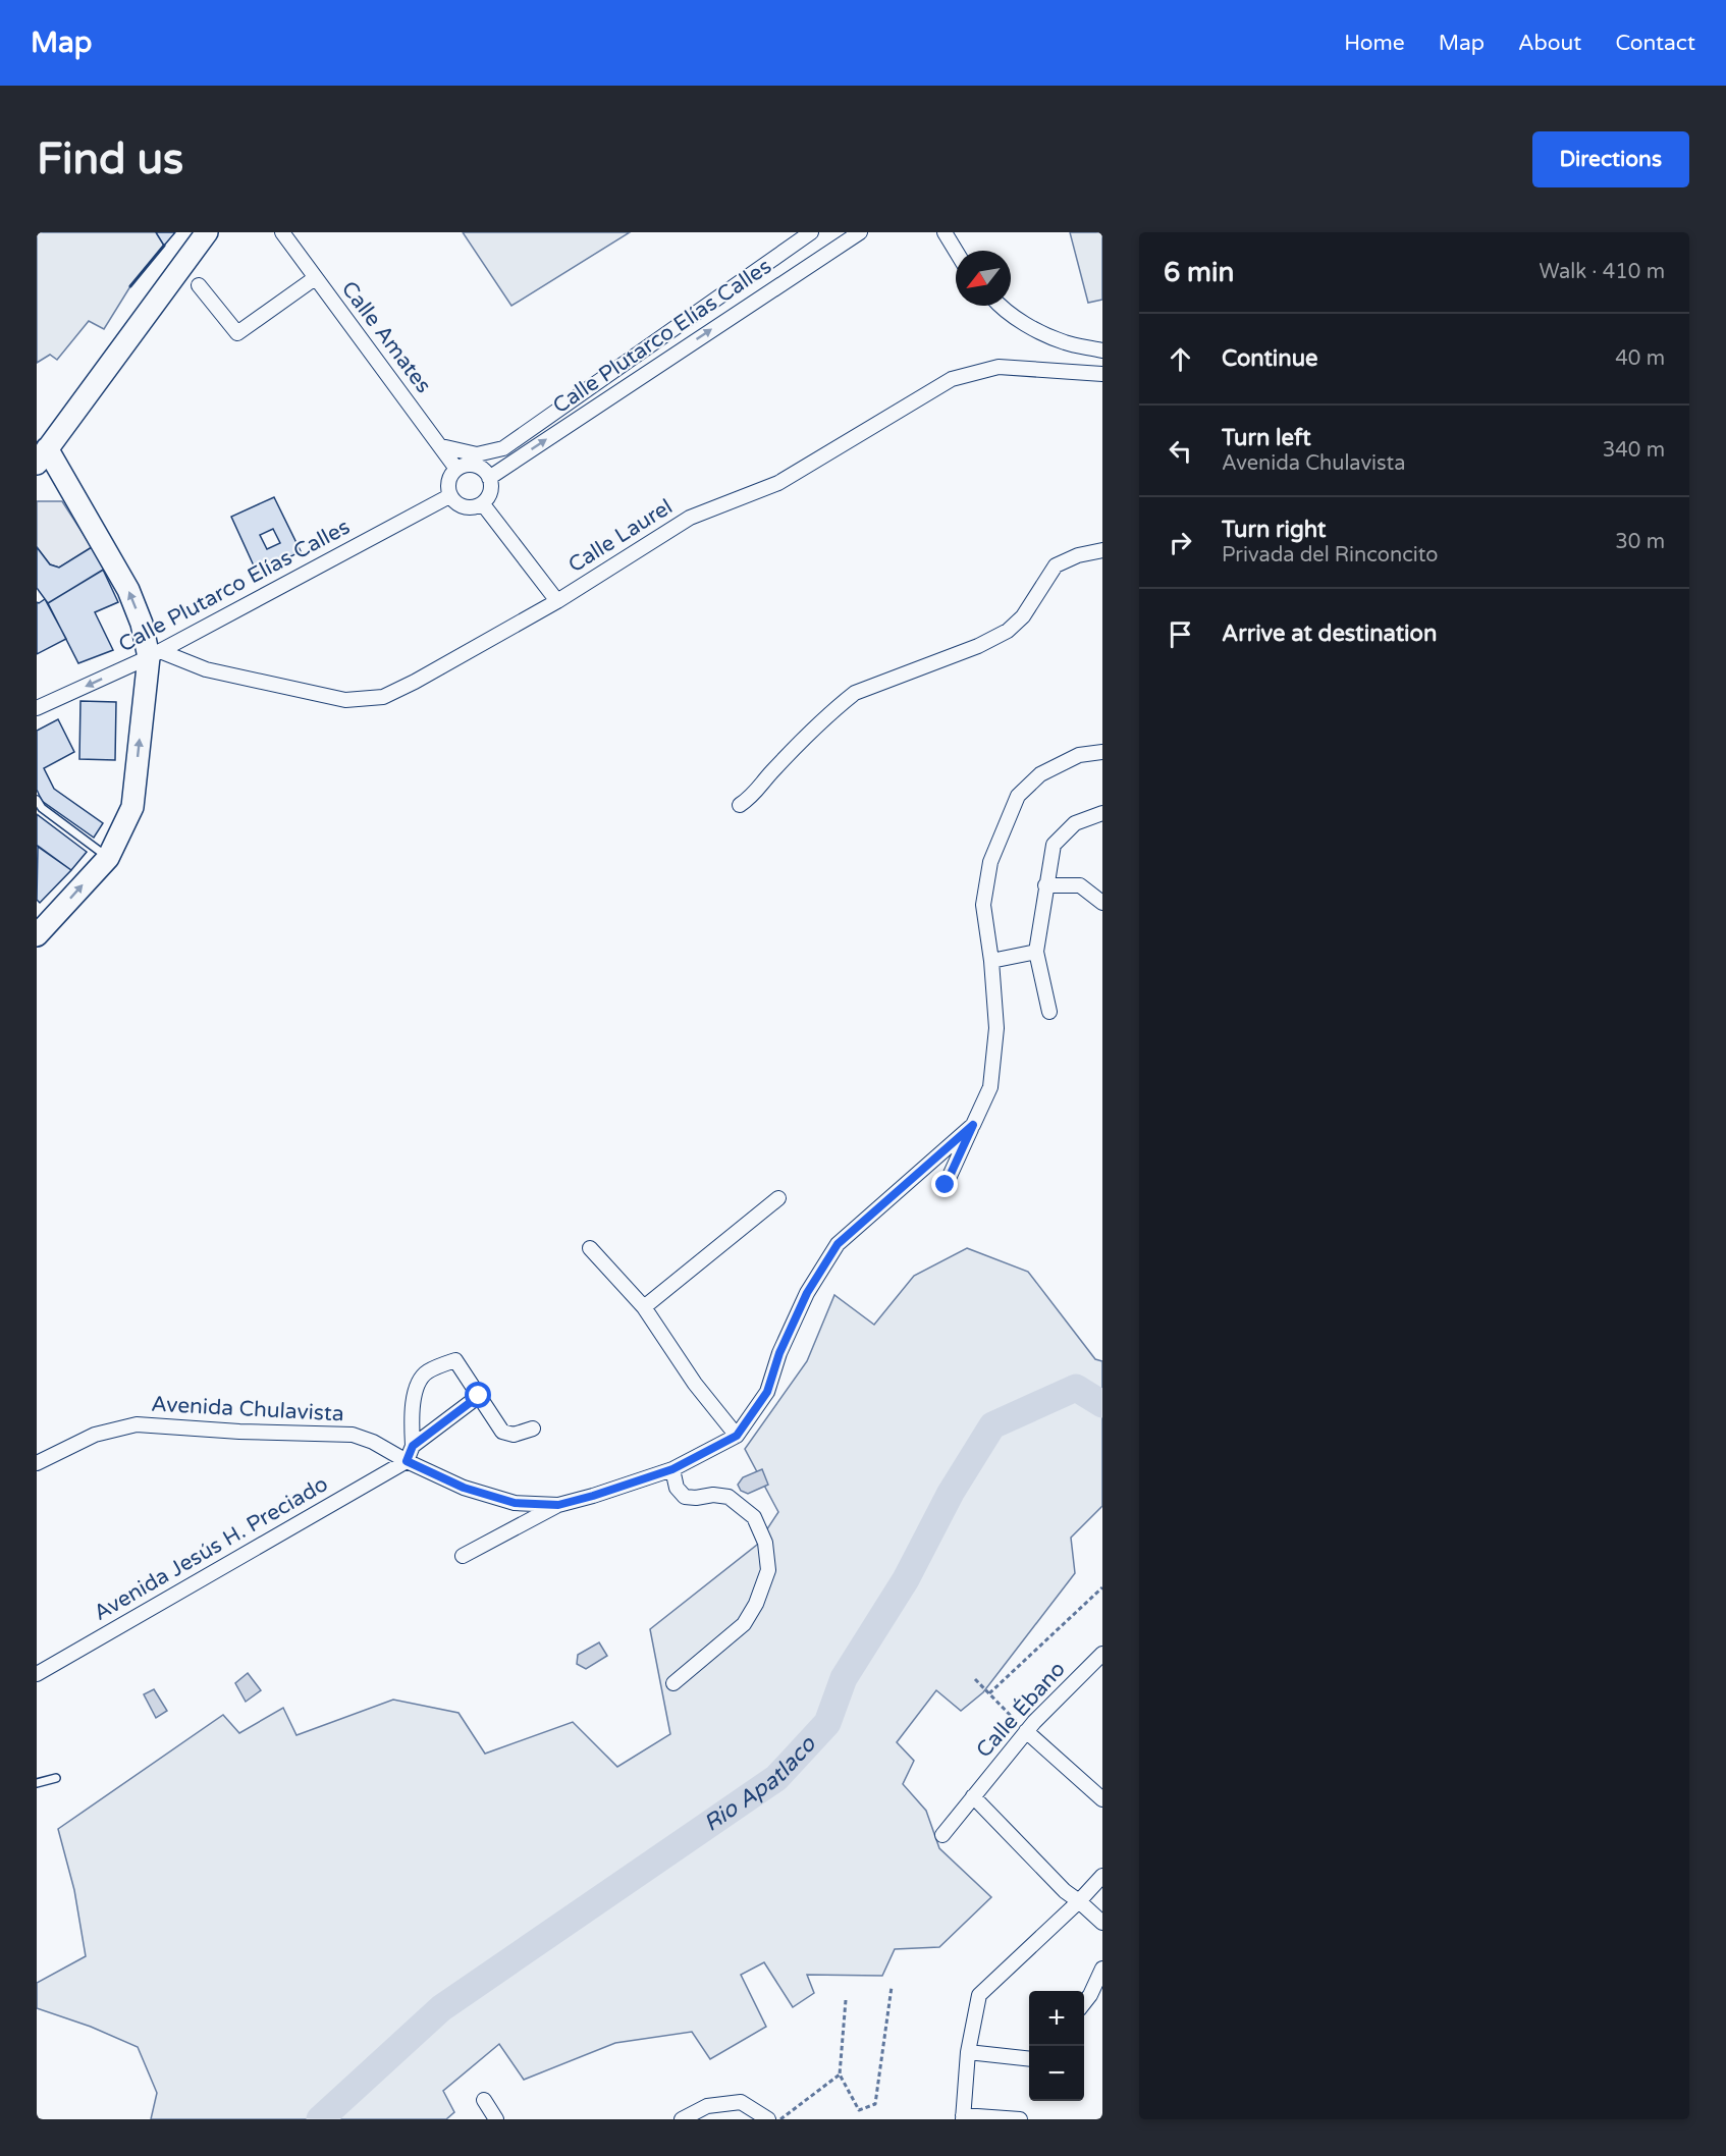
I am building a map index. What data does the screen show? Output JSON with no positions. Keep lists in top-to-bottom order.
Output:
{
  "streets": {
    "street": [
      "Calle Plutarco Elías Calles",
      "Calle Amates",
      "Calle Laurel",
      "Avenida Chulavista",
      "Avenida Jesús H. Preciado",
      "Calle Ébano"
    ]
  },
  "crossings": [
    ["Calle Plutarco Elías Calles", "Calle Amates"],
    ["Calle Plutarco Elías Calles", "Calle Laurel"],
    ["Avenida Chulavista", "Avenida Jesús H. Preciado"]
  ],
  "water": ["Rio Apatlaco"],
  "north": "bottom left",
  "page": {
    "header": "Map",
    "nav": [
      "Home",
      "Map",
      "About",
      "Contact"
    ],
    "buttons": "Directions",
    "title": "Find us",
    "heading": ["6 min", "Walk · 410 m"],
    "list": [
      ["Continue", "40 m"],
      ["Turn left", "Avenida Chulavista", "340 m"],
      ["Turn right", "Privada del Rinconcito", "30 m"],
      "Arrive at destination"
    ],
    "map_buttons": ["+", "−"]
  }
}
